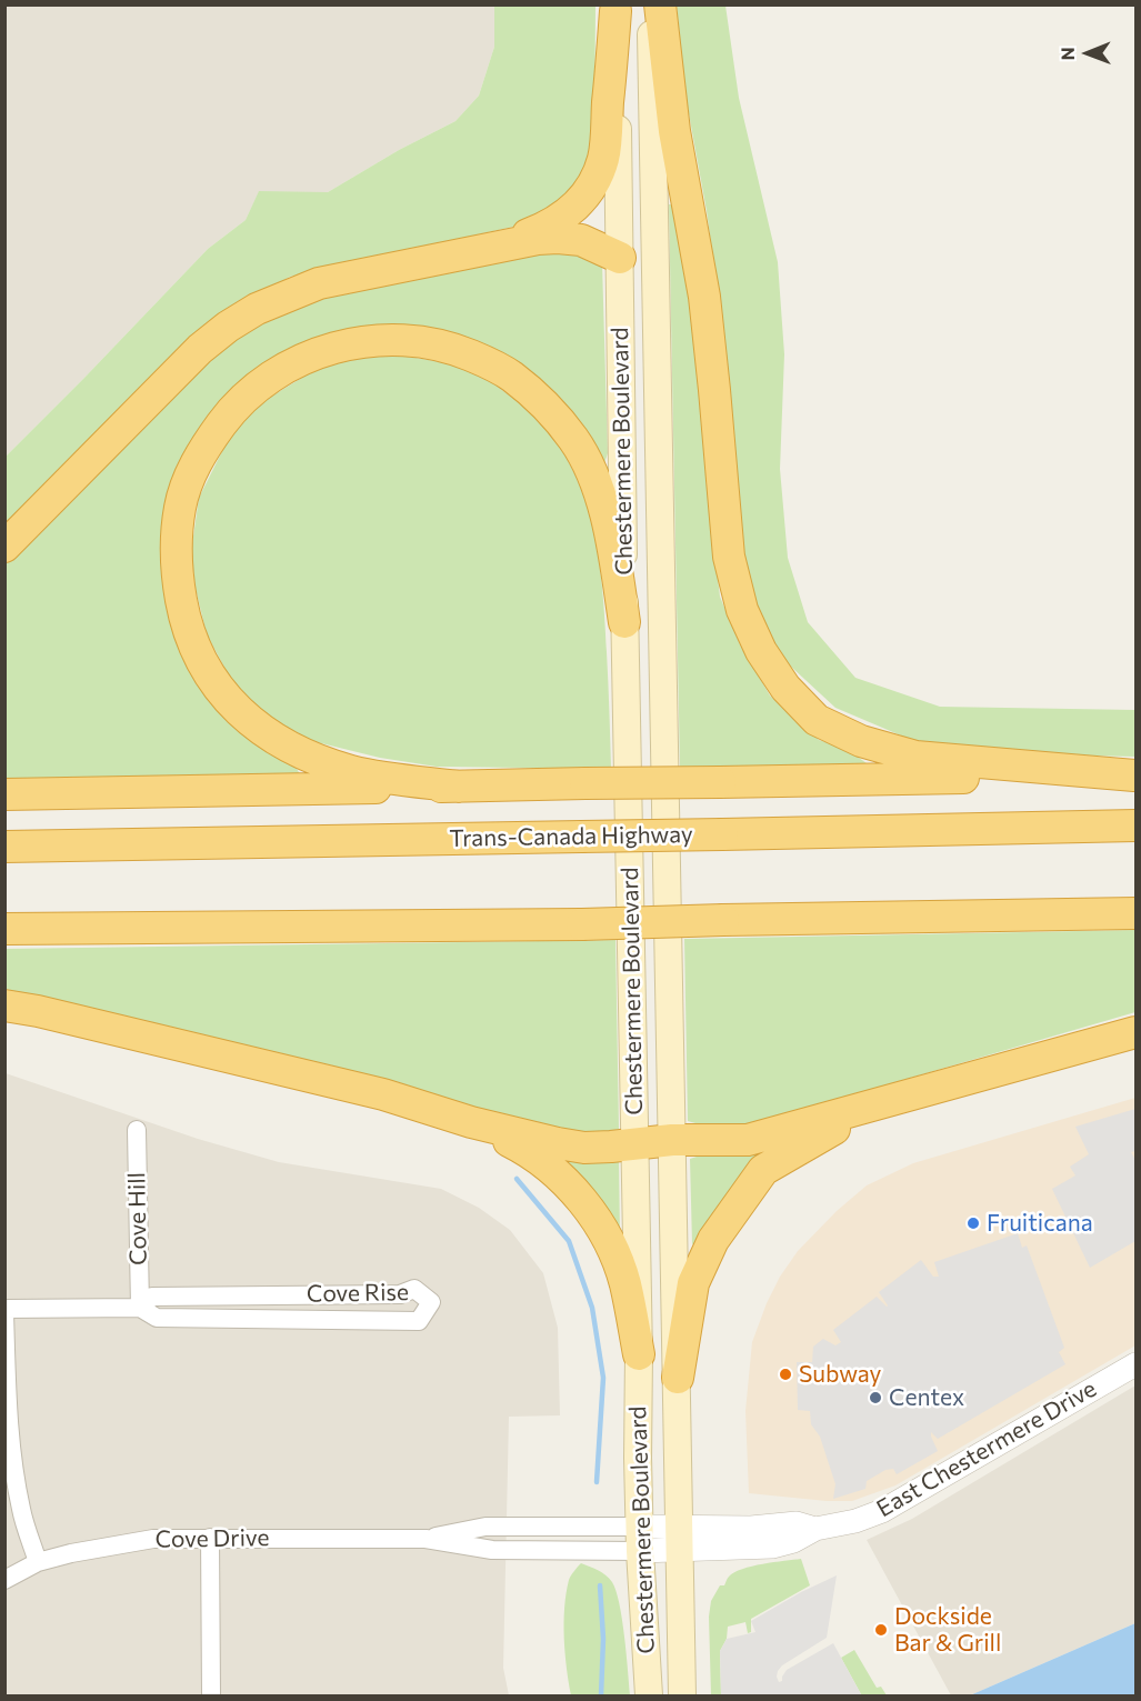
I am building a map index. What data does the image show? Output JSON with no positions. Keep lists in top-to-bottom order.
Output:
{
  "streets": {
    "highway": ["Trans-Canada Highway"],
    "main road": ["Chestermere Boulevard"],
    "street": [
      "Cove Hill",
      "Cove Rise",
      "East Chestermere Drive",
      "Cove Drive"
    ]
  },
  "crossings": [
    ["Chestermere Boulevard", "East Chestermere Drive"],
    ["Chestermere Boulevard", "Cove Drive"],
    ["Cove Hill", "Cove Rise"],
    ["East Chestermere Drive", "Cove Drive"]
  ],
  "places": [
    "Fruiticana",
    "Subway",
    "Centex",
    "Dockside Bar & Grill"
  ],
  "north": "left"
}
